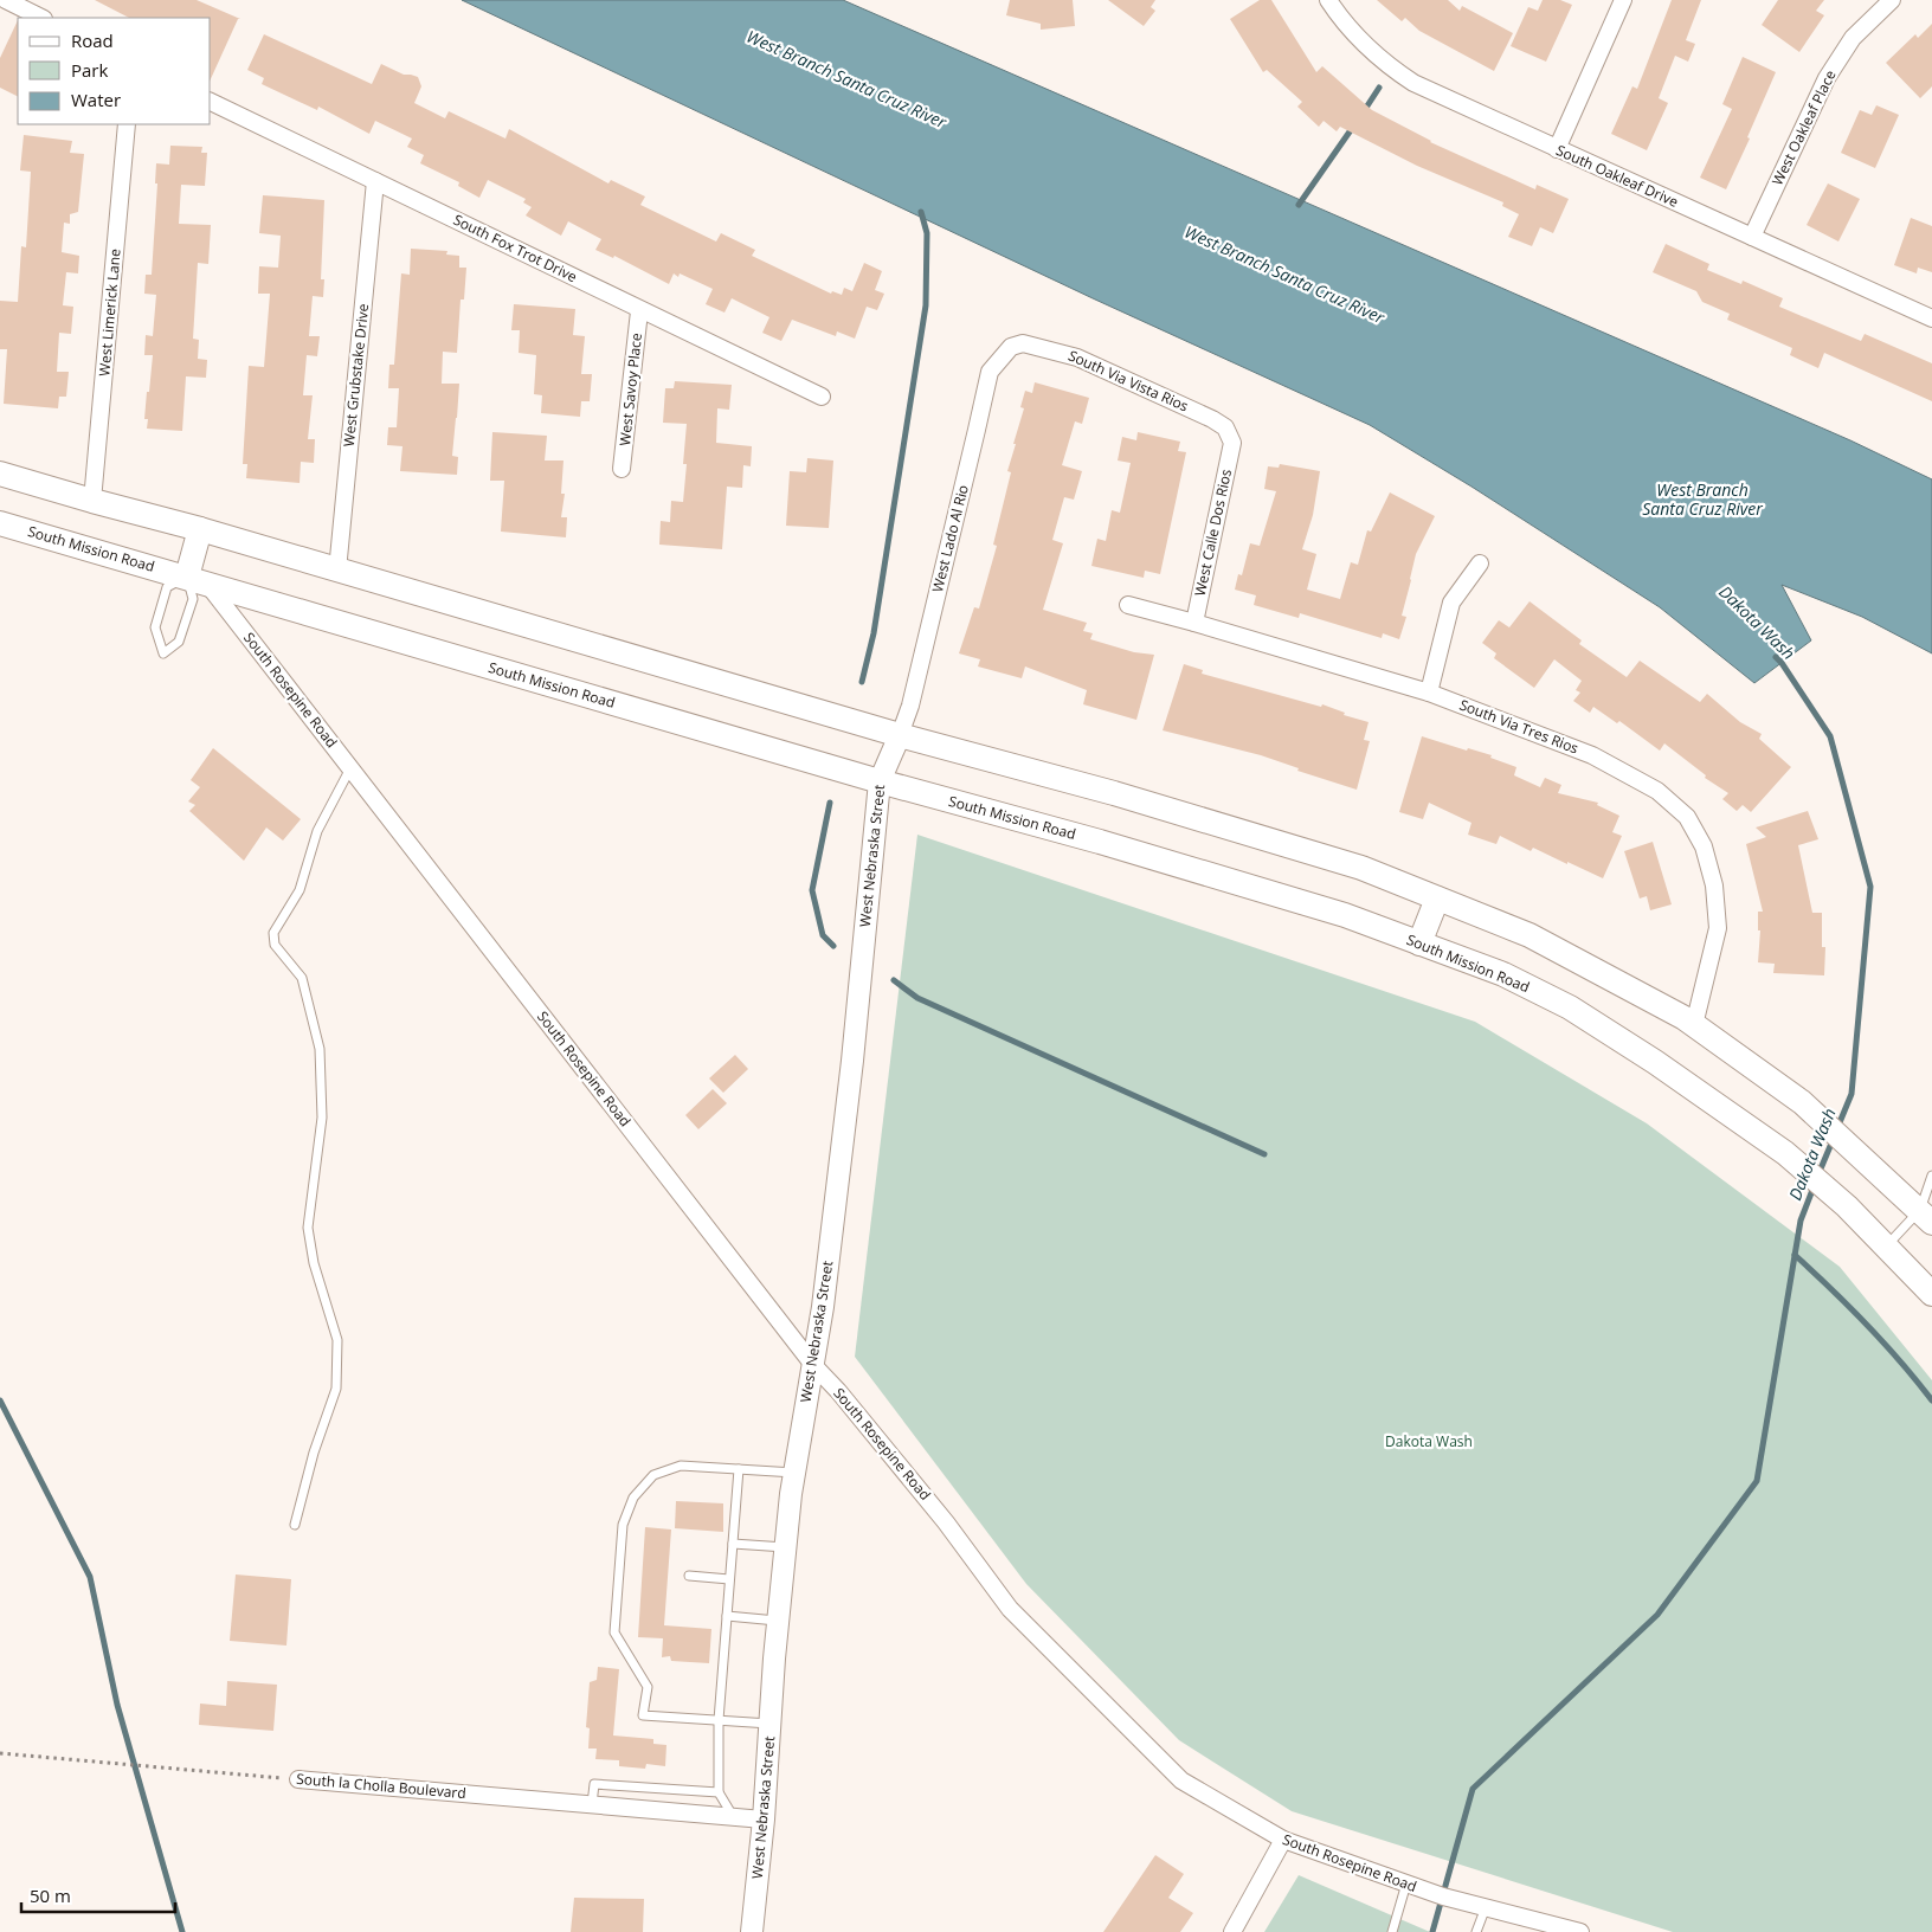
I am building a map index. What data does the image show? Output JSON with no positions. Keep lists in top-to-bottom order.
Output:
{
  "streets": {
    "main road": ["South Mission Road"],
    "street": [
      "West Oakleaf Place",
      "South Oakleaf Drive",
      "South Fox Trot Drive",
      "West Limerick Lane",
      "West Grubstake Drive",
      "South Via Vista Rios",
      "West Savoy Place",
      "West Calle Dos Rios",
      "West Lado Al Rio",
      "South Rosepine Road",
      "South Via Tres Rios",
      "West Nebraska Street",
      "South la Cholla Boulevard"
    ]
  },
  "crossings": [
    ["West Oakleaf Place", "South Oakleaf Drive"],
    ["South Fox Trot Drive", "West Grubstake Drive"],
    ["South Fox Trot Drive", "West Savoy Place"],
    ["South Via Vista Rios", "West Calle Dos Rios"],
    ["South Via Vista Rios", "West Lado Al Rio"],
    ["West Calle Dos Rios", "South Via Tres Rios"],
    ["West Lado Al Rio", "West Nebraska Street"],
    ["South Mission Road", "South Rosepine Road"],
    ["South Mission Road", "West Nebraska Street"],
    ["South Rosepine Road", "West Nebraska Street"],
    ["West Nebraska Street", "South la Cholla Boulevard"]
  ],
  "water": ["West Branch Santa Cruz River", "Dakota Wash"],
  "parks": ["Dakota Wash"],
  "legend": ["Road", "Park", "Water"],
  "scale_bar": "50 m"
}
